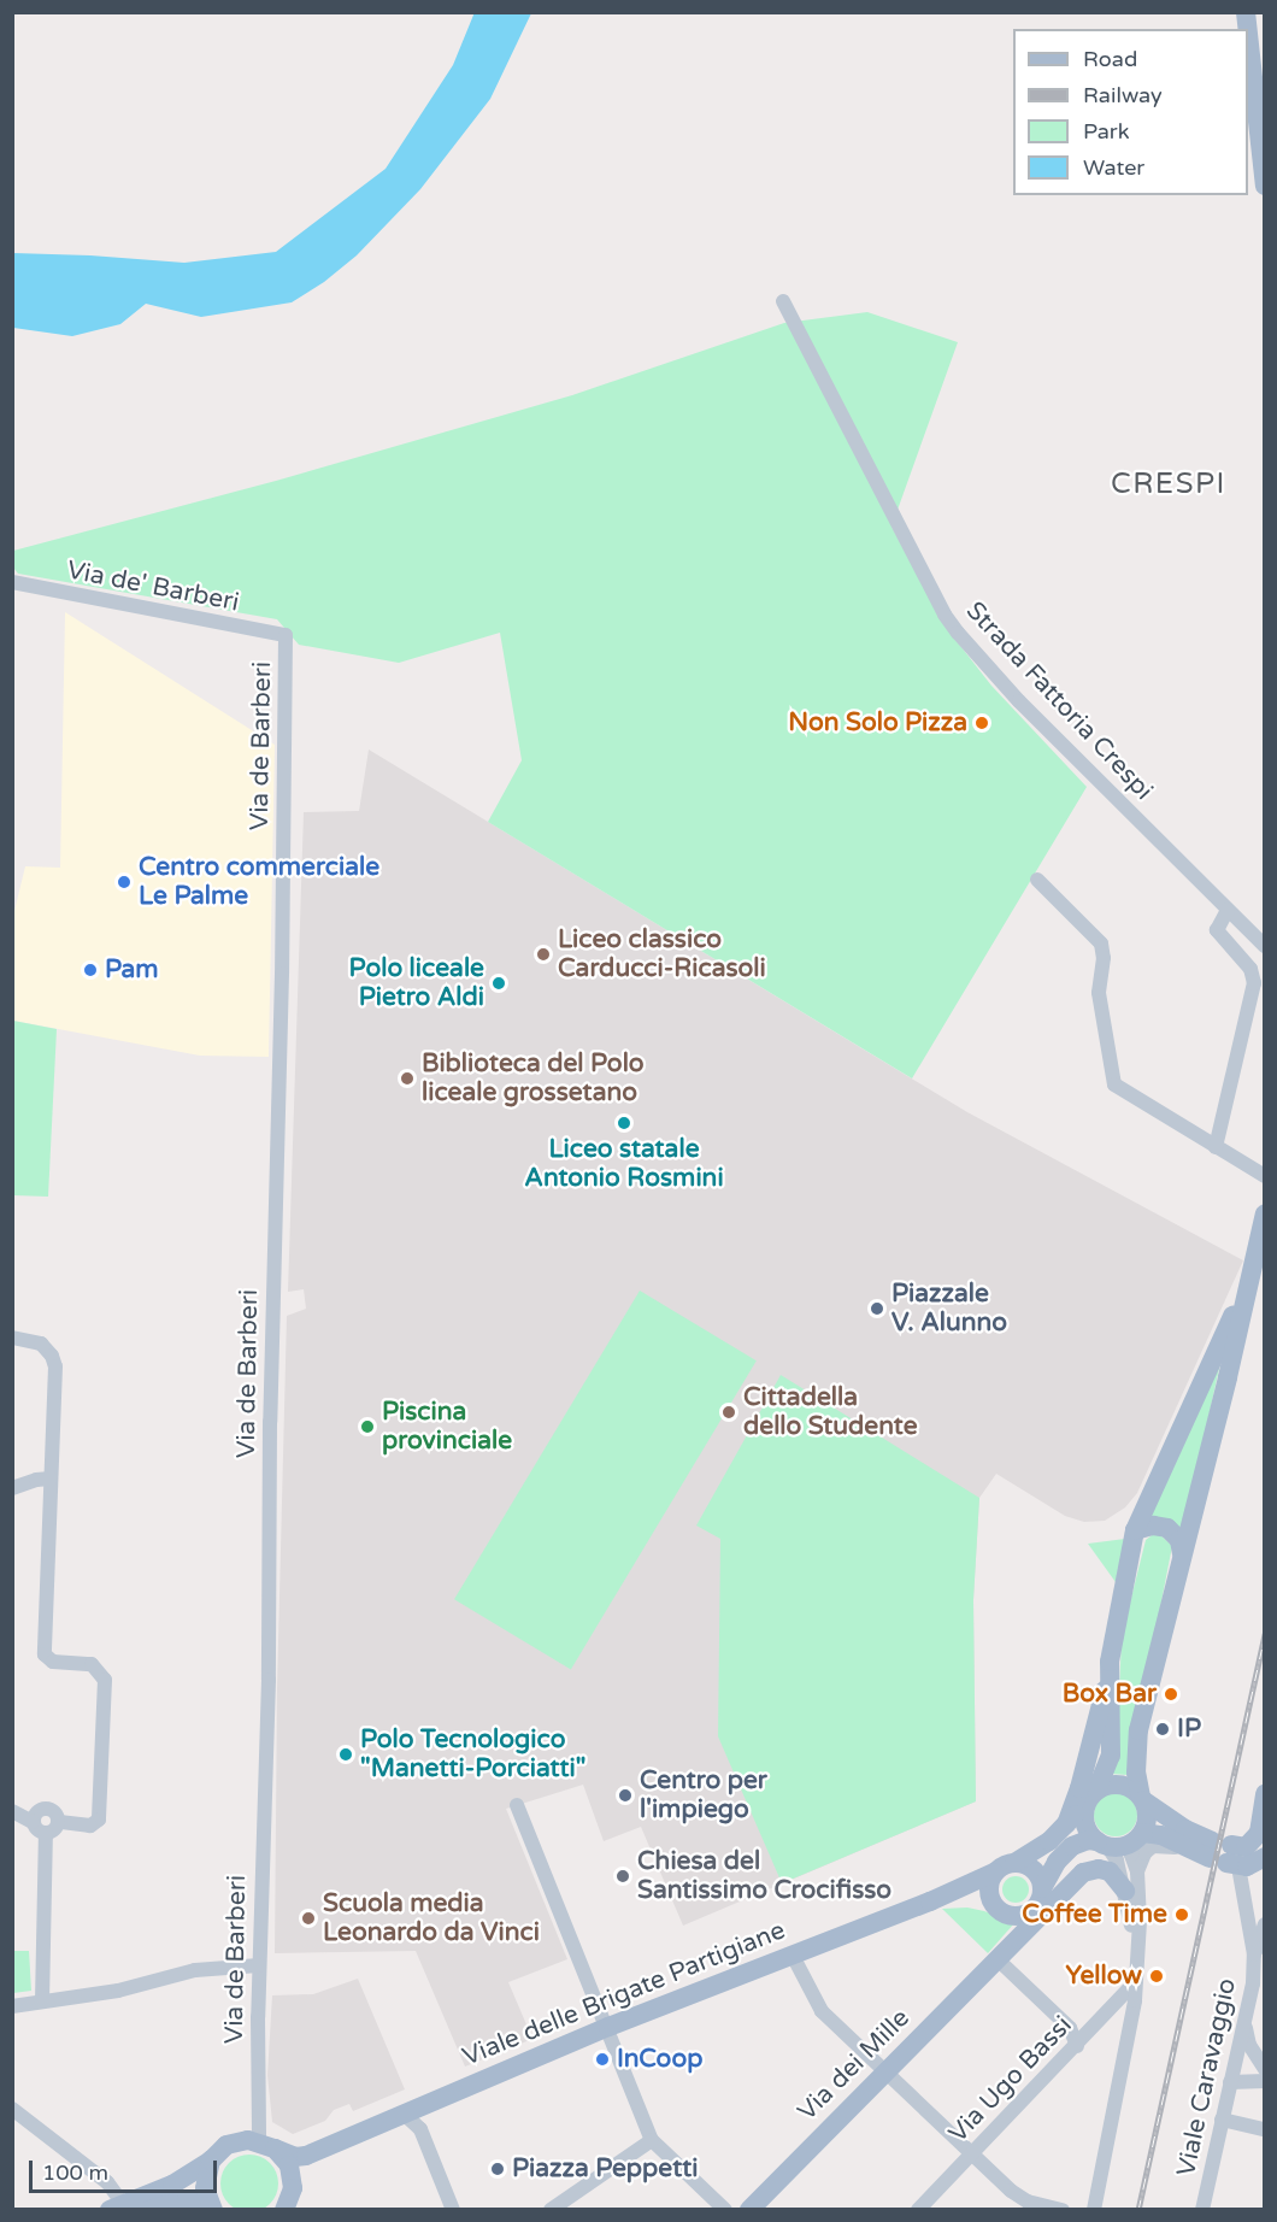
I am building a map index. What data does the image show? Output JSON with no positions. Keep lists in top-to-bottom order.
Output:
{
  "streets": {
    "main road": ["Viale delle Brigate Partigiane", "Via dei Mille"],
    "street": [
      "Via de' Barberi",
      "Strada Fattoria Crespi",
      "Via de Barberi",
      "Viale Caravaggio",
      "Via Ugo Bassi"
    ]
  },
  "crossings": [
    ["Via de' Barberi", "Via de Barberi"],
    ["Via de Barberi", "Viale delle Brigate Partigiane"],
    ["Viale delle Brigate Partigiane", "Via dei Mille"]
  ],
  "districts": ["CRESPI"],
  "places": [
    "Non Solo Pizza",
    "Centro commerciale Le Palme",
    "Liceo classico Carducci-Ricasoli",
    "Pam",
    "Polo liceale Pietro Aldi",
    "Biblioteca del Polo liceale grossetano",
    "Liceo statale Antonio Rosmini",
    "Piazzale V. Alunno",
    "Cittadella dello Studente",
    "Piscina provinciale",
    "Box Bar",
    "IP",
    "Polo Tecnologico \"Manetti-Porciatti\"",
    "Centro per l'impiego",
    "Chiesa del Santissimo Crocifisso",
    "Coffee Time",
    "Scuola media Leonardo da Vinci",
    "Yellow",
    "InCoop",
    "Piazza Peppetti"
  ],
  "legend": [
    "Road",
    "Railway",
    "Park",
    "Water"
  ],
  "scale_bar": "100 m"
}
